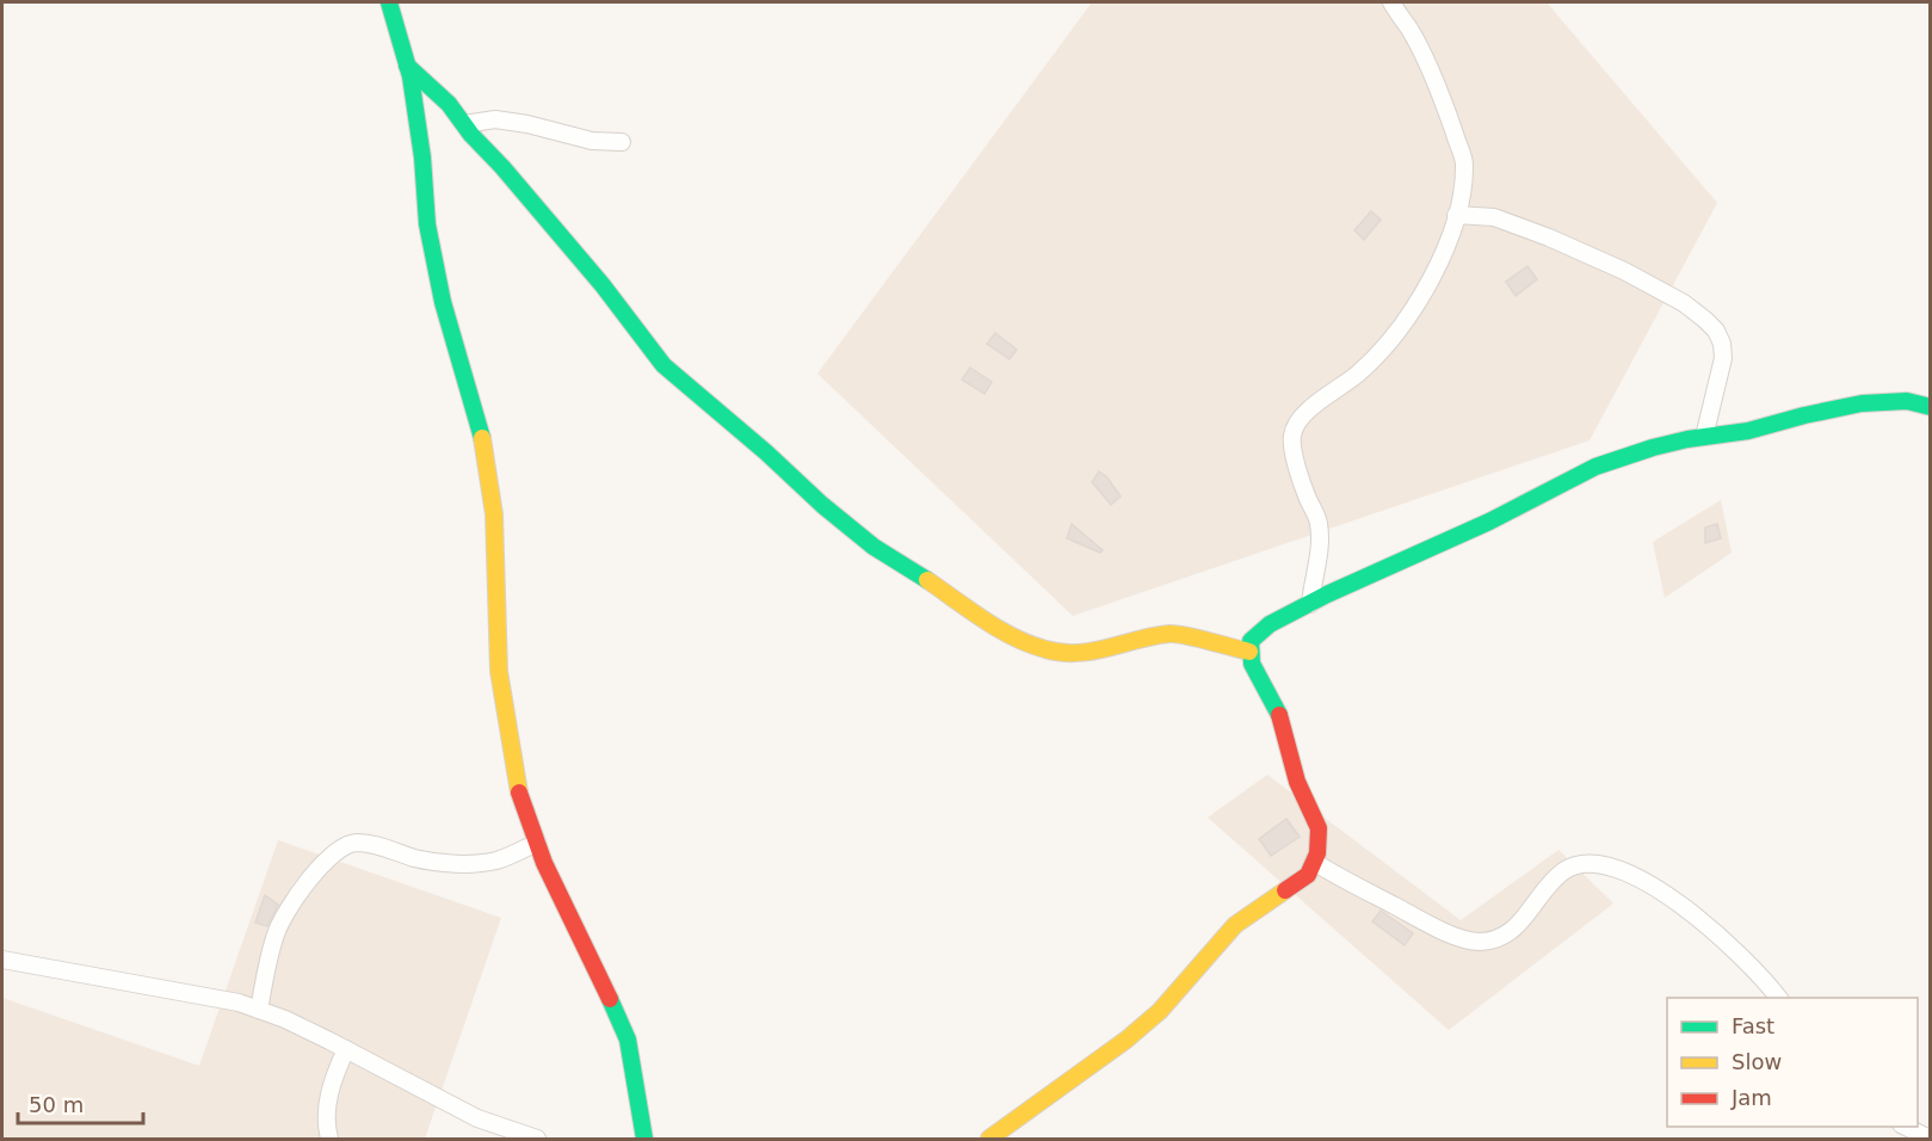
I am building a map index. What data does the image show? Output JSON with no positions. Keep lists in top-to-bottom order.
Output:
{
  "legend": ["Fast", "Slow", "Jam"],
  "scale_bar": "50 m"
}
